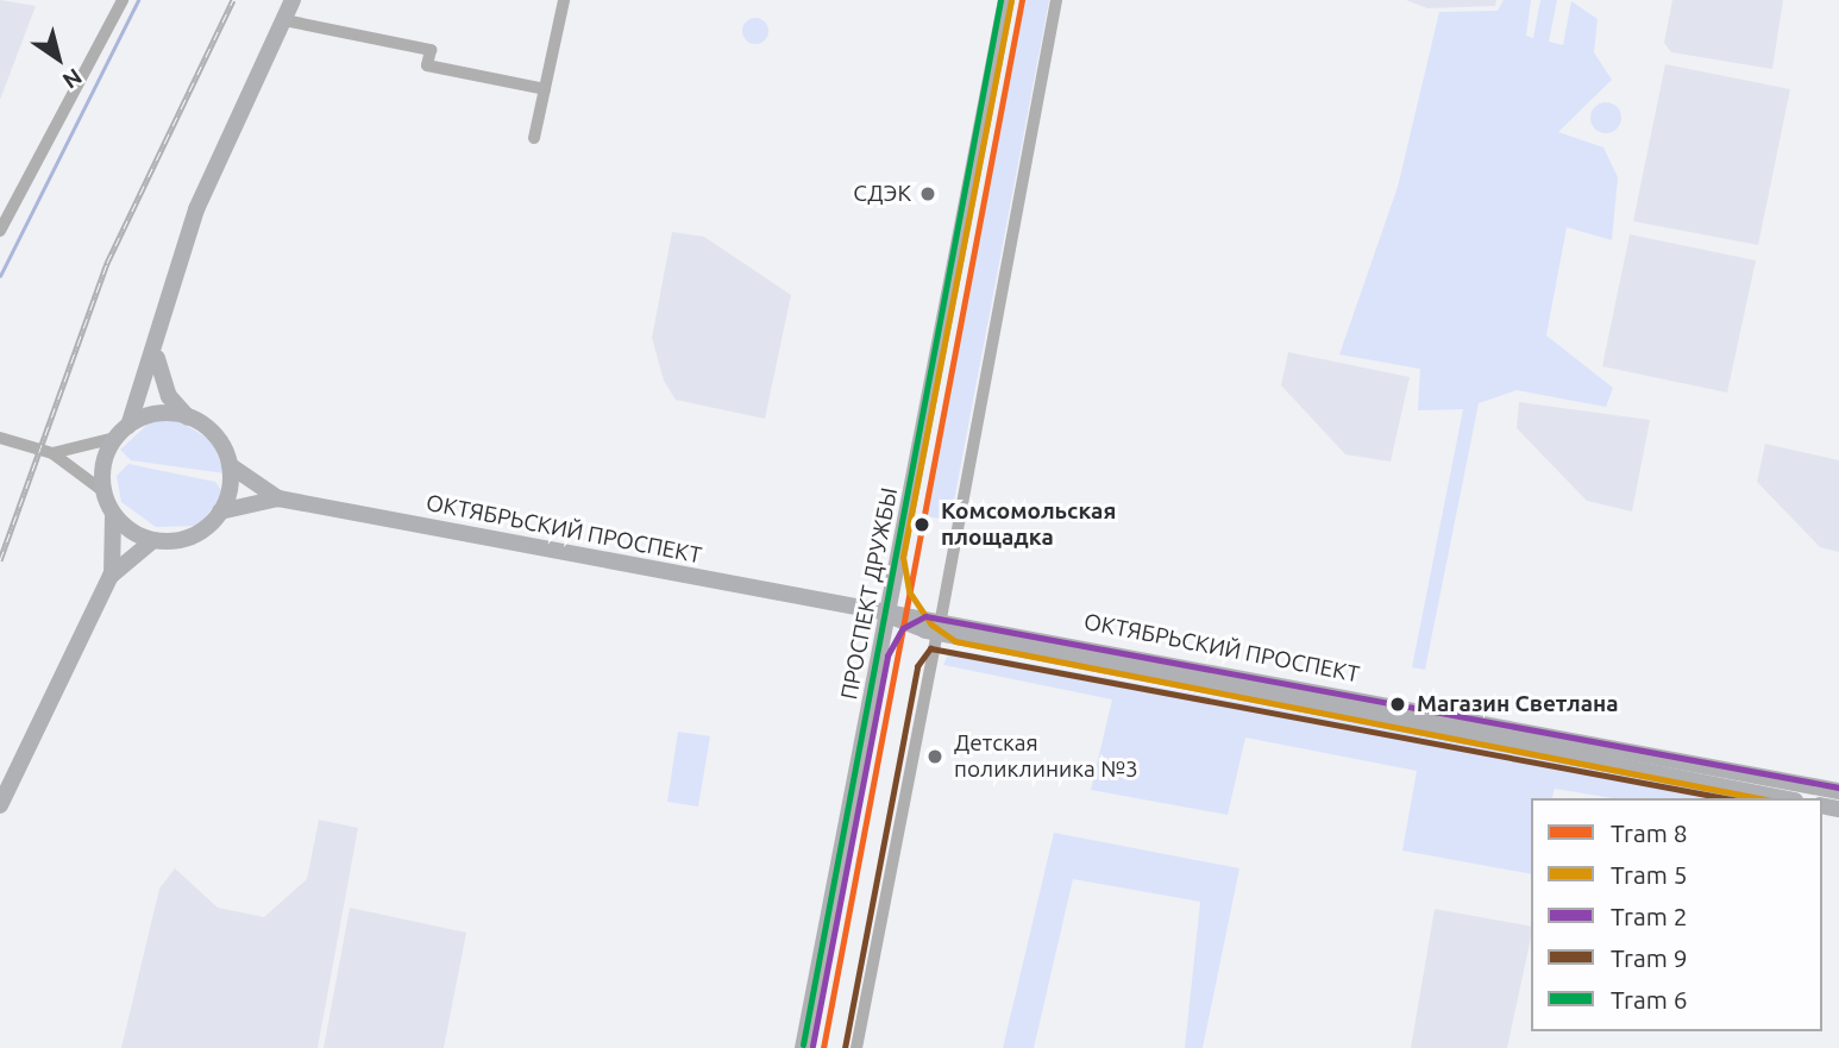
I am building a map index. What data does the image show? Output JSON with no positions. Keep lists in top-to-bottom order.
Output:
{
  "streets": {
    "main road": ["ОКТЯБРЬСКИЙ ПРОСПЕКТ", "ПРОСПЕКТ ДРУЖБЫ"]
  },
  "crossings": [
    ["ОКТЯБРЬСКИЙ ПРОСПЕКТ", "ПРОСПЕКТ ДРУЖБЫ"]
  ],
  "places": [
    "СДЭК",
    "Комсомольская площадка",
    "Магазин Светлана",
    "Детская поликлиника №3"
  ],
  "lines": [
    "tram line 8",
    "tram line 5",
    "tram line 6",
    "tram line 2",
    "tram line 9"
  ],
  "legend": [
    "Tram 8",
    "Tram 5",
    "Tram 2",
    "Tram 9",
    "Tram 6"
  ],
  "north": "bottom right"
}
